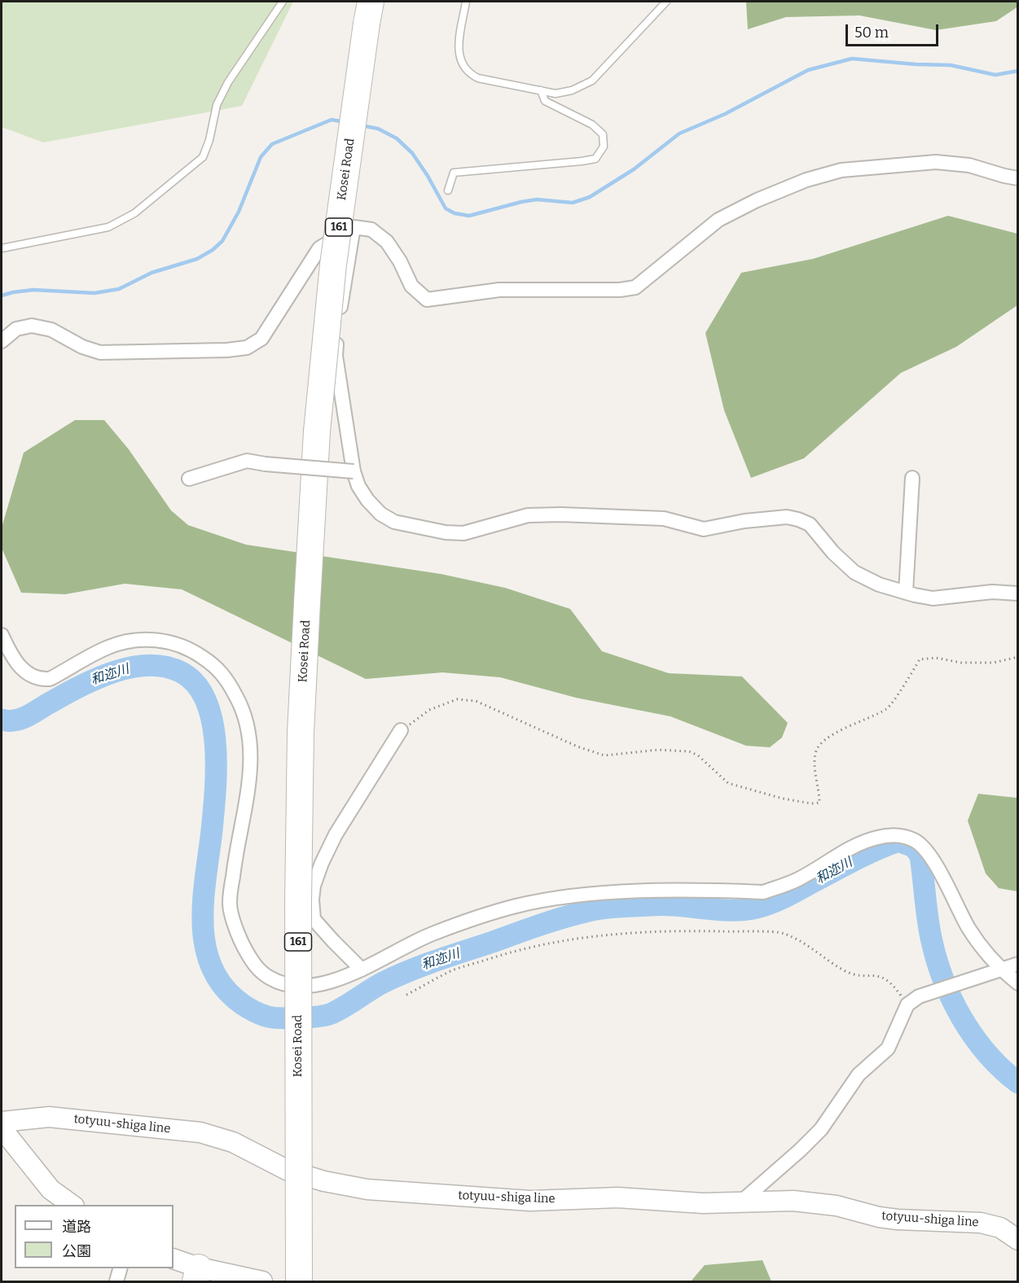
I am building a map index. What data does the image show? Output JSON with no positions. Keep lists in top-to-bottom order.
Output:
{
  "streets": {
    "highway": ["Kosei Road", "161"],
    "main road": ["totyuu-shiga line"]
  },
  "water": ["和迩川"],
  "legend": ["道路", "公園"],
  "scale_bar": "50 m"
}
